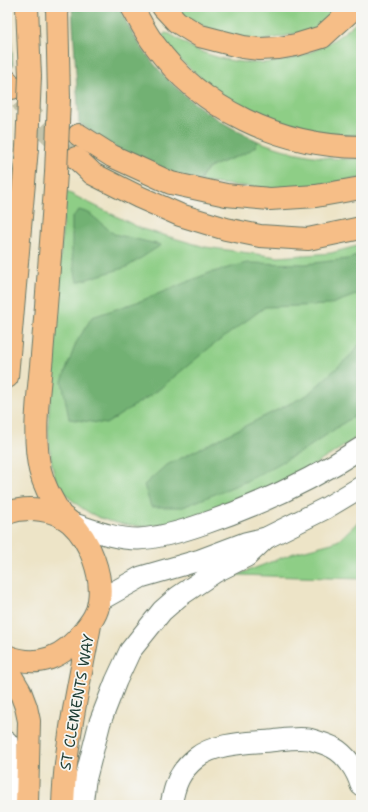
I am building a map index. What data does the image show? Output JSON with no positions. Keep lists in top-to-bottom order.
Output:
{
  "streets": {
    "main road": ["ST CLEMENTS WAY"]
  }
}
